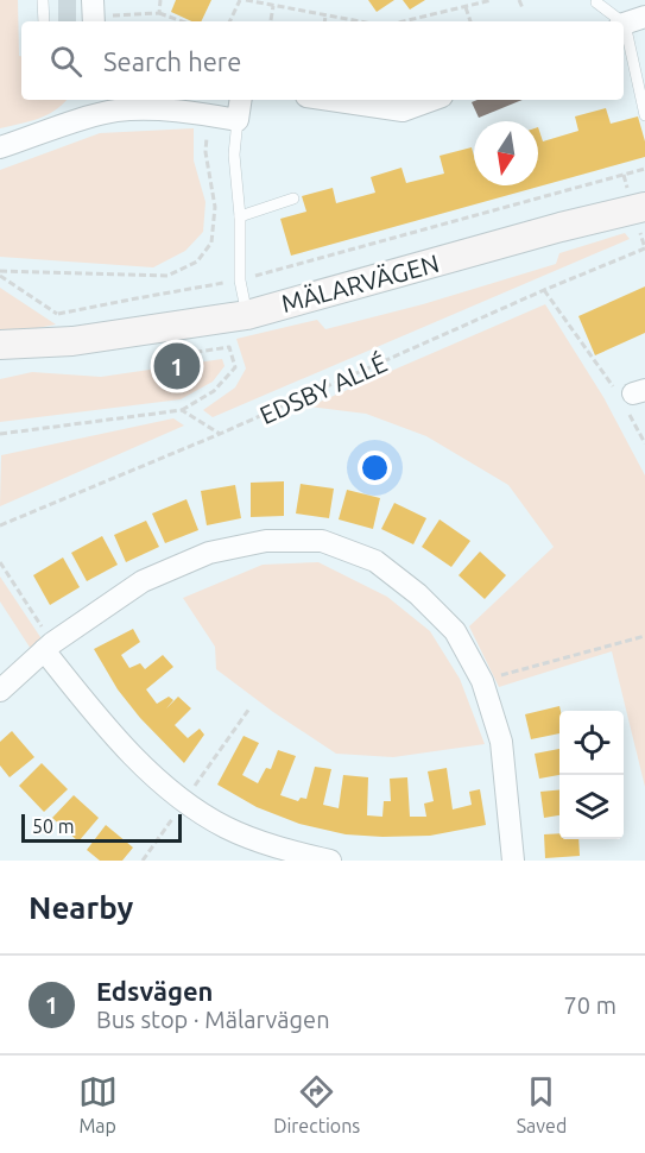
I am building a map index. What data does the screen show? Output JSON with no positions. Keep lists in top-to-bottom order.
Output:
{
  "streets": {
    "main road": ["MÄLARVÄGEN"],
    "path": ["EDSBY ALLÉ"]
  },
  "scale_bar": "50 m",
  "north": "bottom",
  "page": {
    "search": "Search here",
    "pins": "1",
    "scale": "50 m",
    "heading": "Nearby",
    "list": [
      {
        "mark": "1",
        "name": "Edsvägen",
        "note": "Bus stop · Mälarvägen",
        "value": "70 m"
      }
    ],
    "nav": ["Map", "Directions", "Saved"]
  }
}
